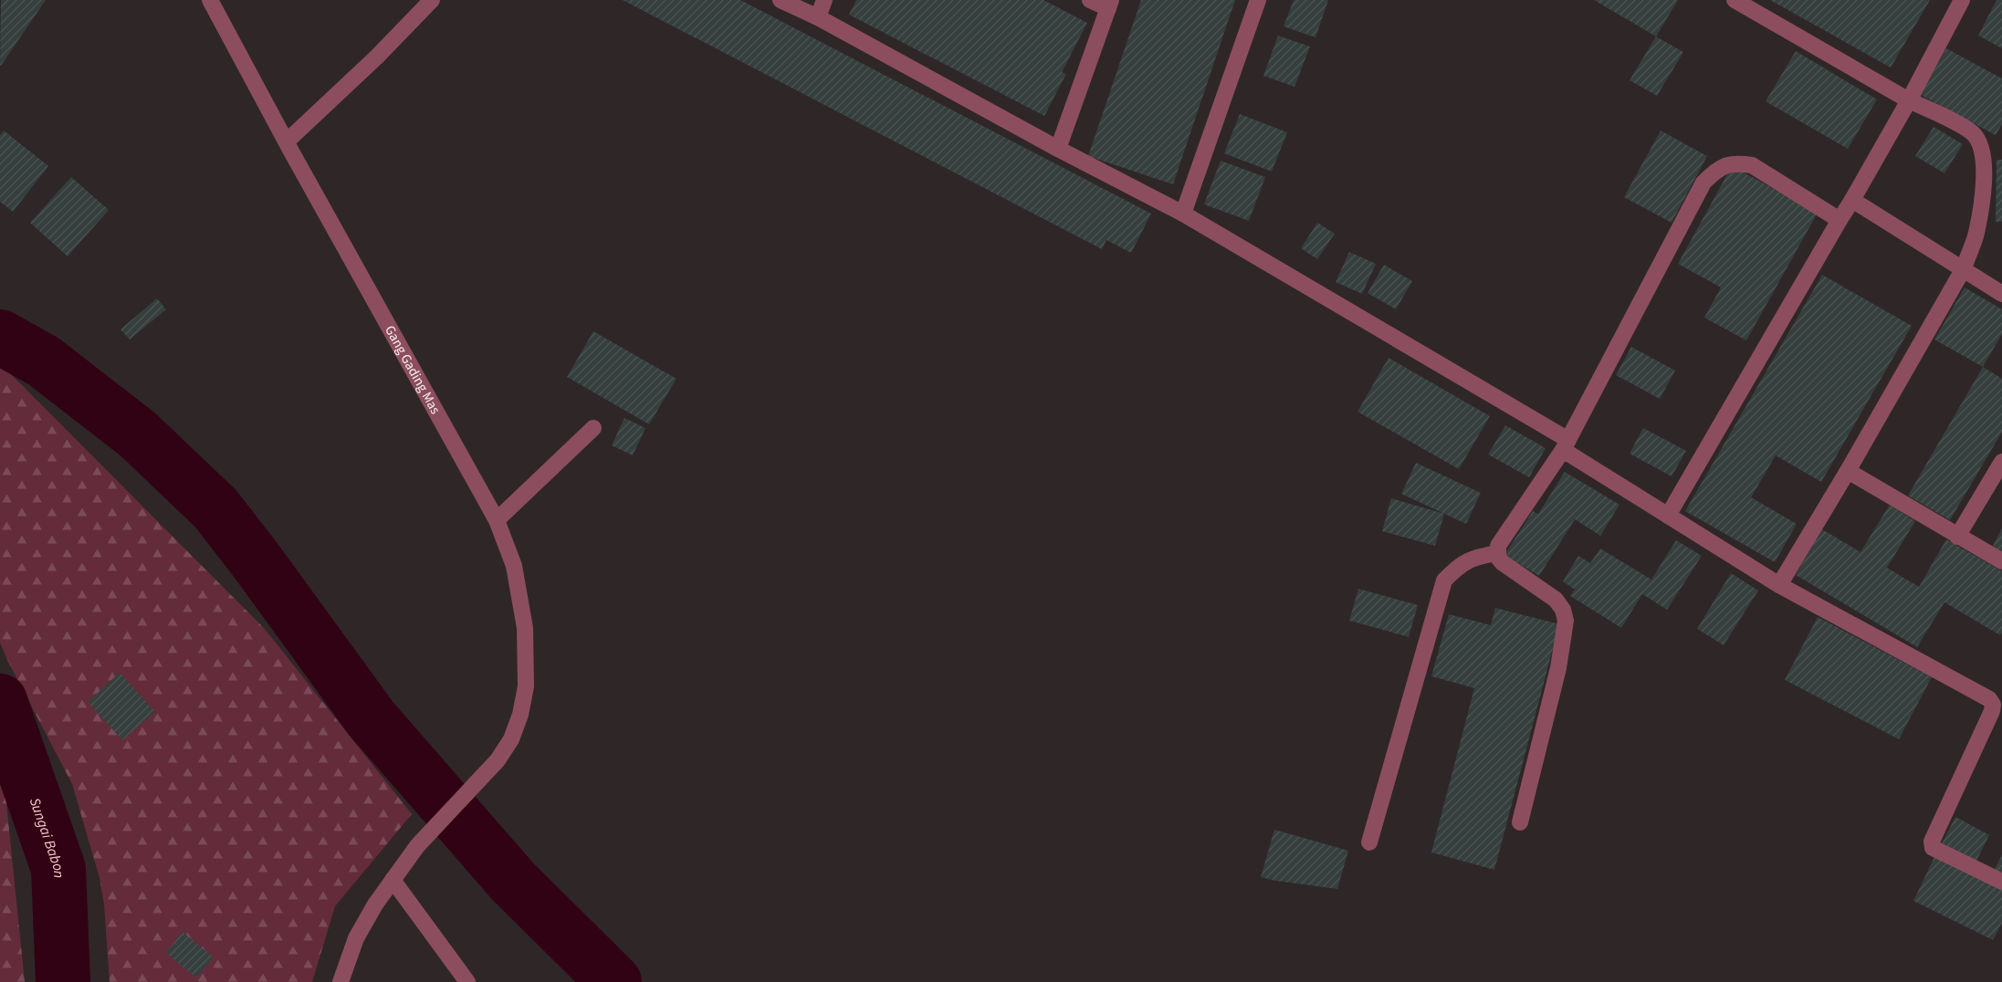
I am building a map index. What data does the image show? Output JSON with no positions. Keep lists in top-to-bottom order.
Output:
{
  "streets": {
    "street": ["Gang Gading Mas"]
  },
  "water": ["Sungai Babon"]
}
